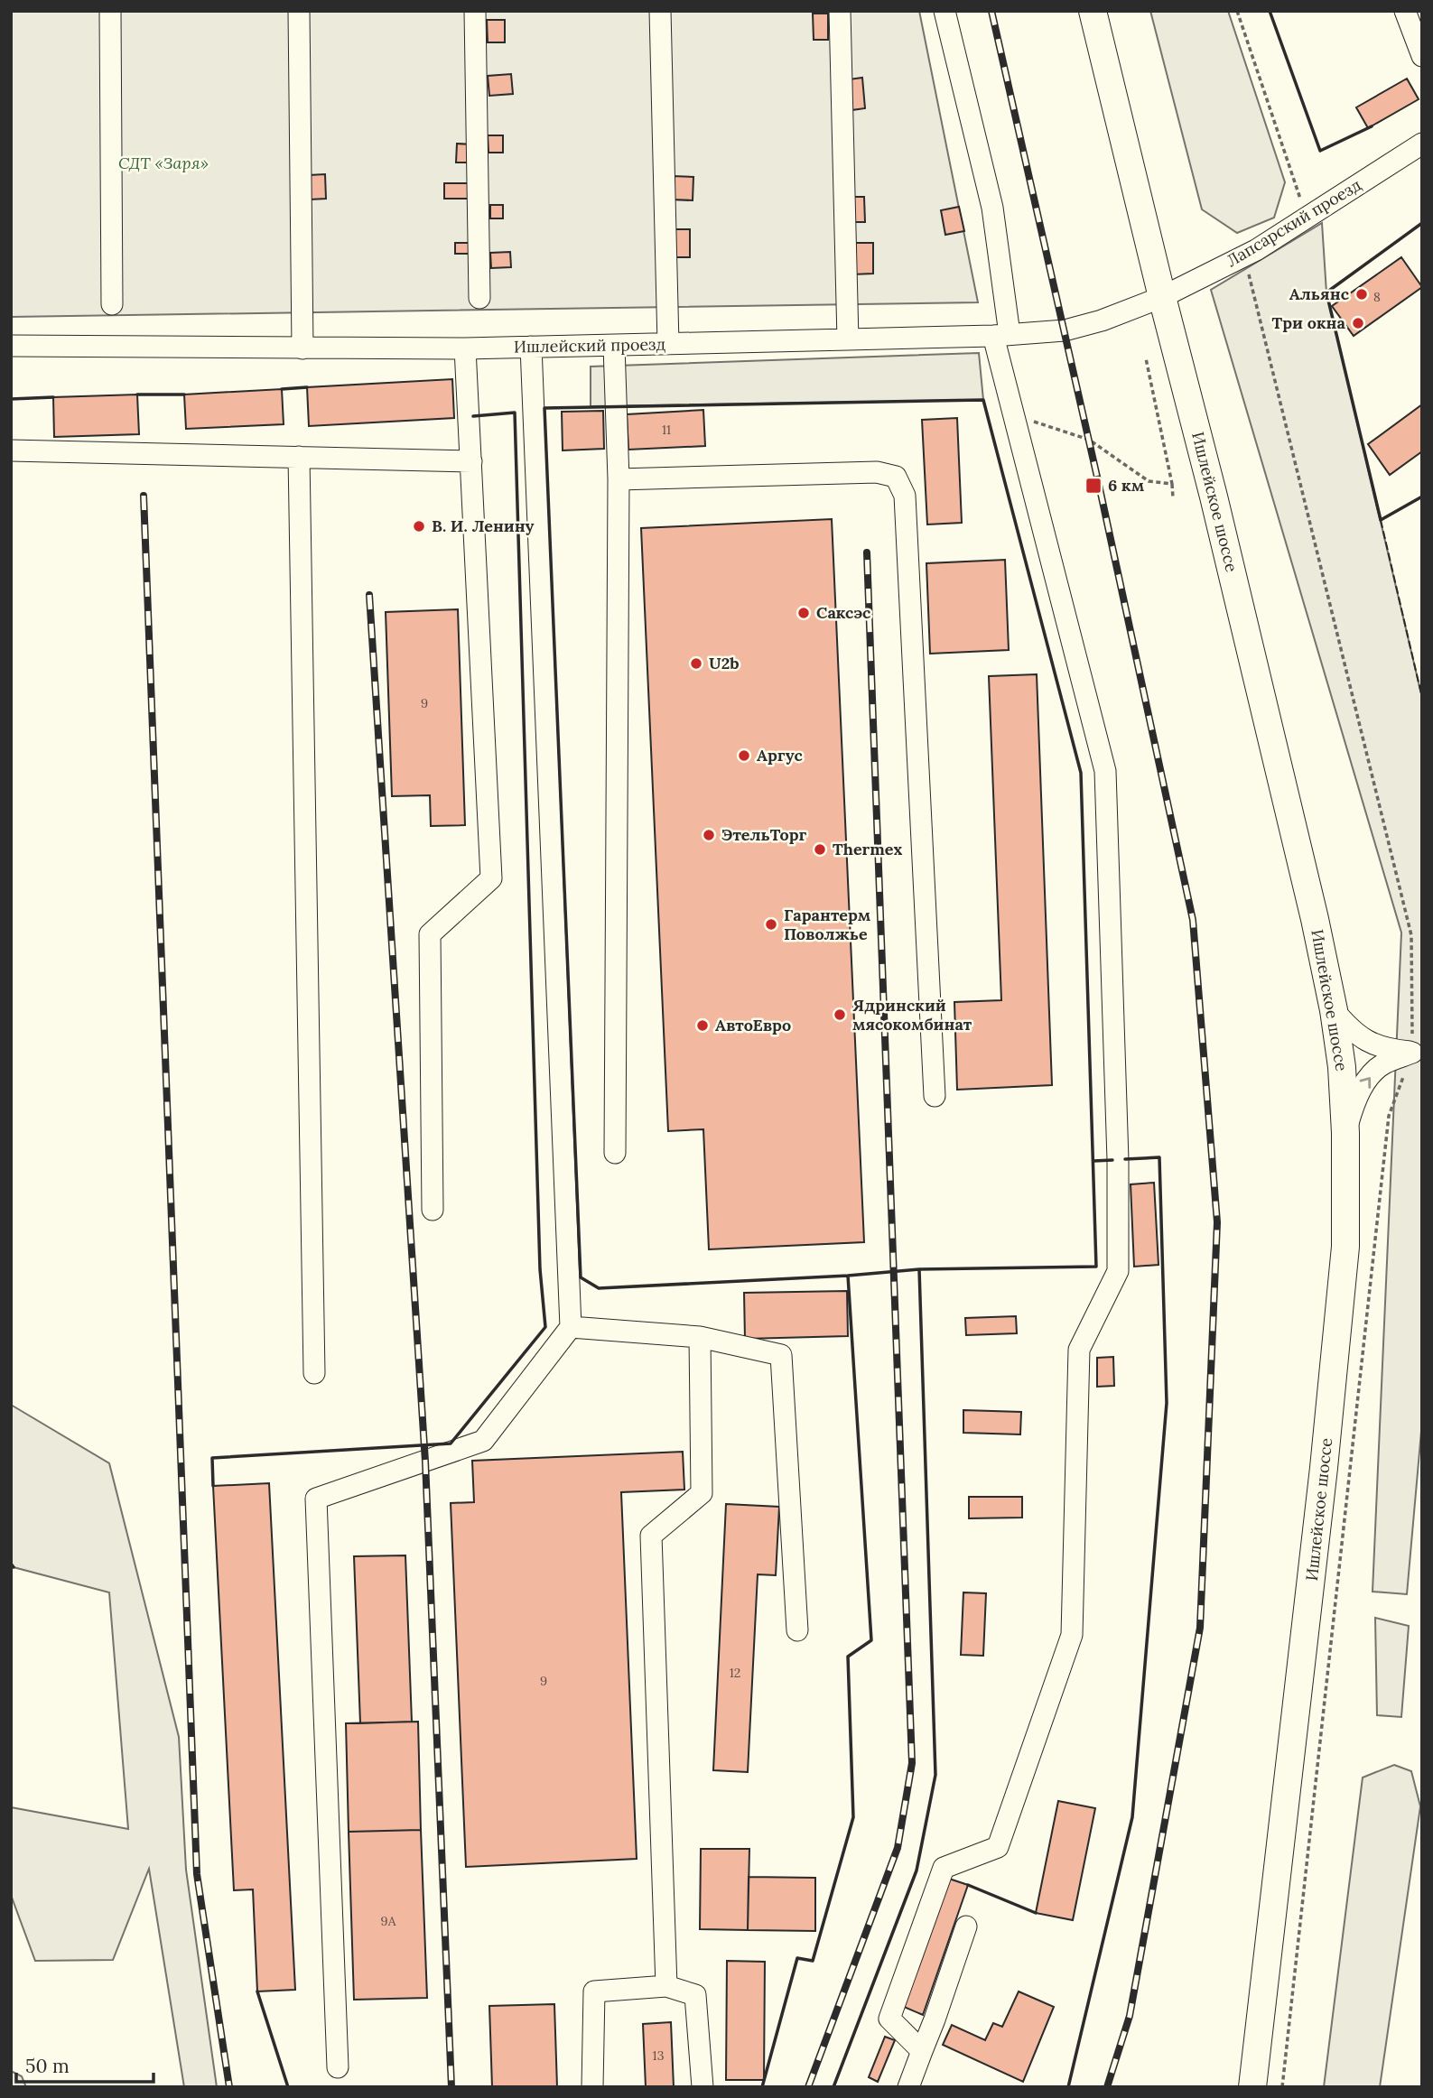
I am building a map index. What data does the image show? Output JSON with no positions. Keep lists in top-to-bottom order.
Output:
{
  "streets": {
    "main road": ["Ишлейское шоссе"],
    "street": ["Лапсарский проезд", "Ишлейский проезд"]
  },
  "crossings": [
    ["Лапсарский проезд", "Ишлейский проезд"],
    ["Лапсарский проезд", "Ишлейское шоссе"],
    ["Ишлейский проезд", "Ишлейское шоссе"]
  ],
  "parks": ["СДТ «Заря»"],
  "places": {
    "other": [
      "Альянс",
      "Три окна",
      "В. И. Ленину",
      "Саксэс",
      "U2b",
      "Аргус",
      "ЭтельТорг",
      "Thermex",
      "Гарантерм Поволжье",
      "Ядринский мясокомбинат",
      "АвтоЕвро"
    ],
    "transit": ["6 км"]
  },
  "house_numbers": [
    "8",
    "11",
    "9",
    "12",
    "9",
    "9А",
    "13"
  ],
  "scale_bar": "50 m"
}
